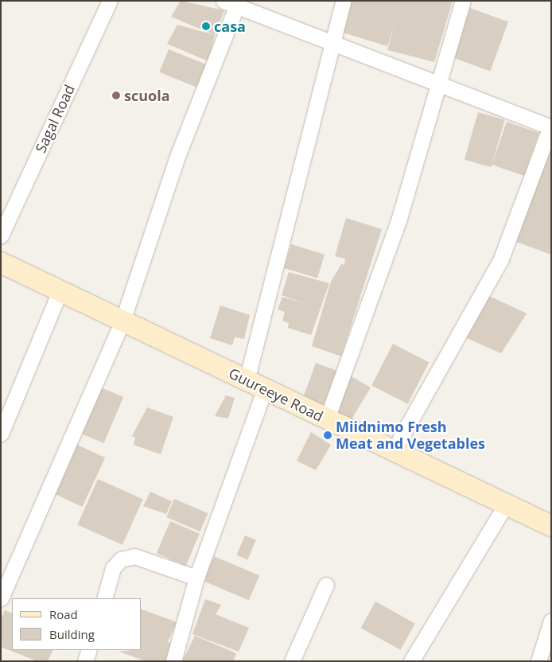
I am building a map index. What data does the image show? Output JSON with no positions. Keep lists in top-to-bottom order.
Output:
{
  "streets": {
    "street": ["Sagal Road", "Guureeye Road"]
  },
  "places": ["casa", "scuola", "Miidnimo Fresh Meat and Vegetables"],
  "legend": ["Road", "Building"]
}
